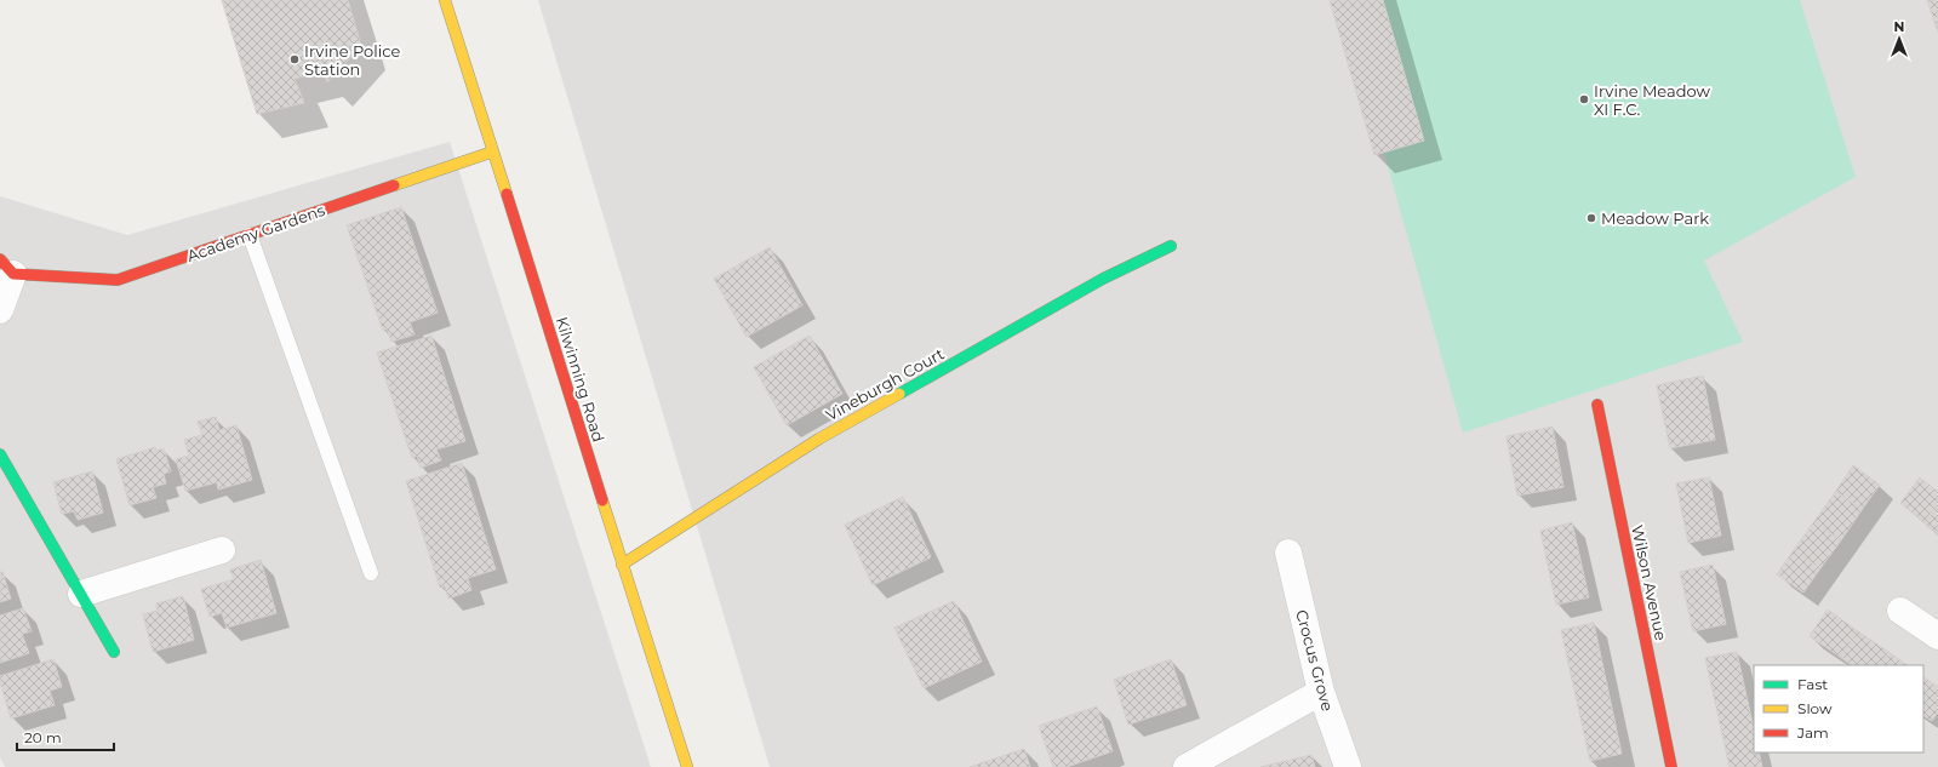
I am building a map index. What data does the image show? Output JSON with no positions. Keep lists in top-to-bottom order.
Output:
{
  "streets": {
    "street": [
      "Academy Gardens",
      "Kilwinning Road",
      "Vineburgh Court",
      "Wilson Avenue",
      "Crocus Grove"
    ]
  },
  "crossings": [
    ["Academy Gardens", "Kilwinning Road"],
    ["Kilwinning Road", "Vineburgh Court"]
  ],
  "places": ["Irvine Police Station", "Irvine Meadow XI F.C.", "Meadow Park"],
  "legend": ["Fast", "Slow", "Jam"],
  "scale_bar": "20 m",
  "north": "top"
}
